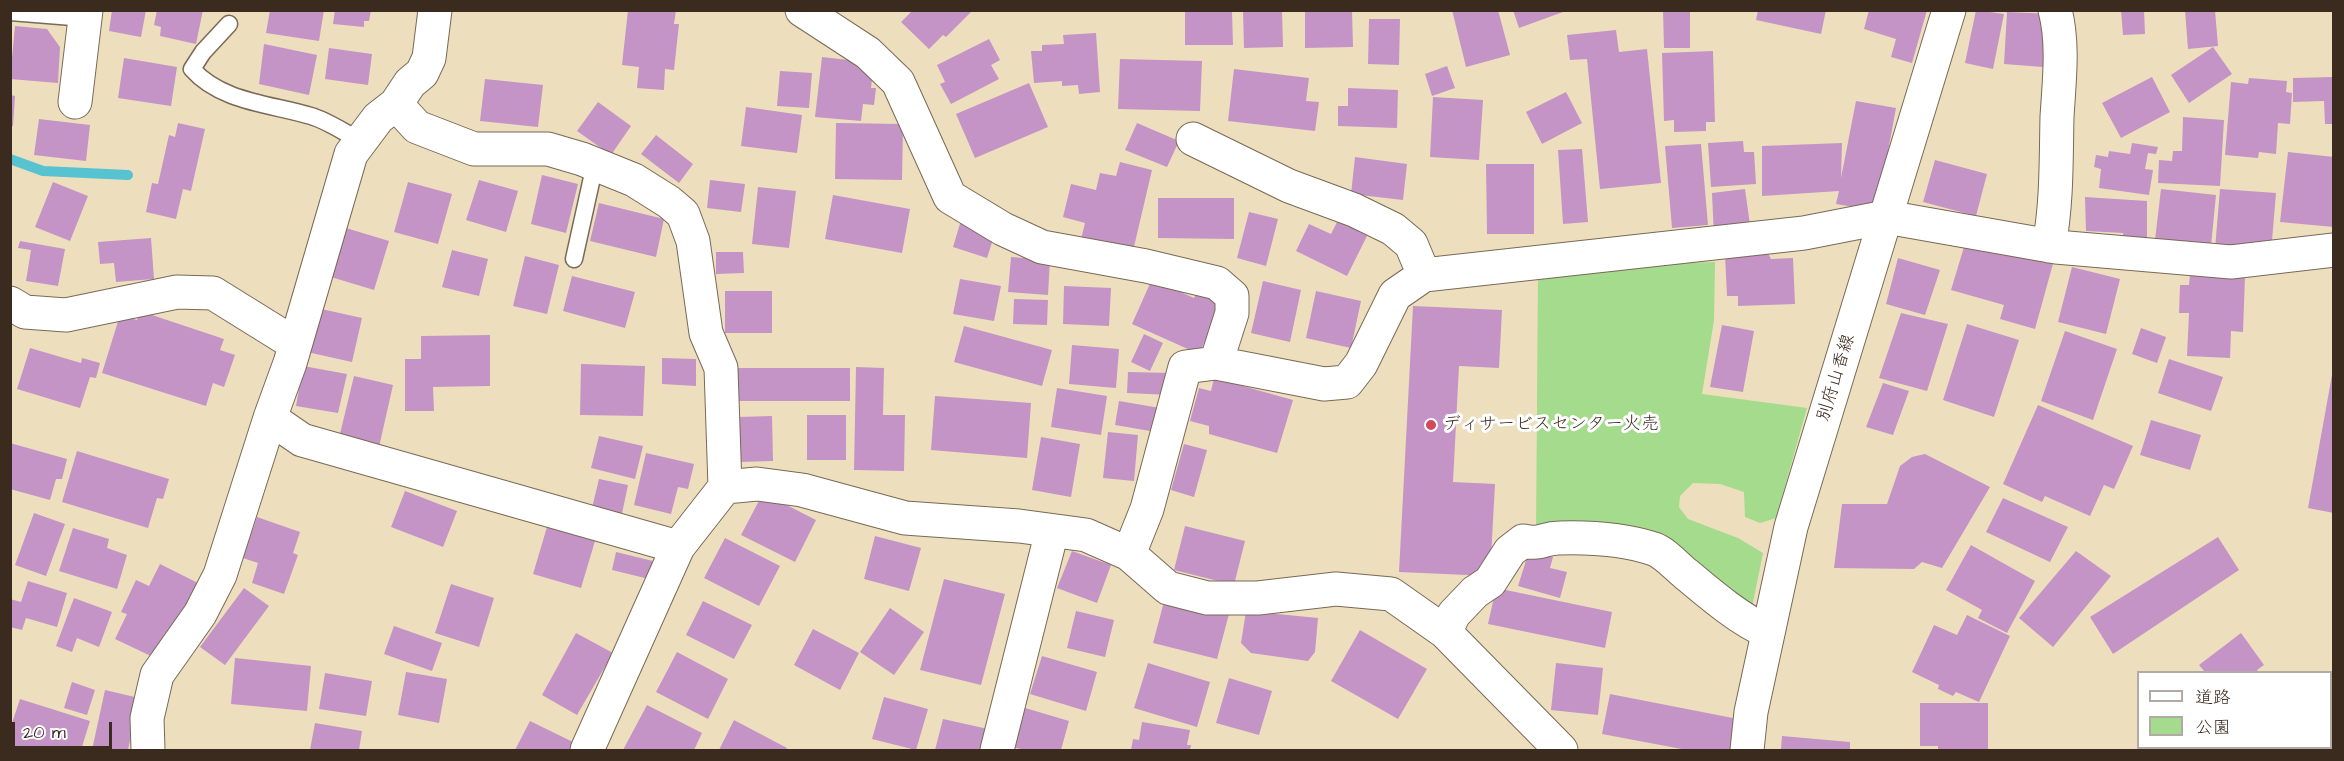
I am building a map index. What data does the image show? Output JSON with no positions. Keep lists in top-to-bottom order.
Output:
{
  "streets": {
    "street": ["別府山香線"]
  },
  "places": ["ディサービスセンター火売"],
  "legend": ["道路", "公園"],
  "scale_bar": "20 m"
}
